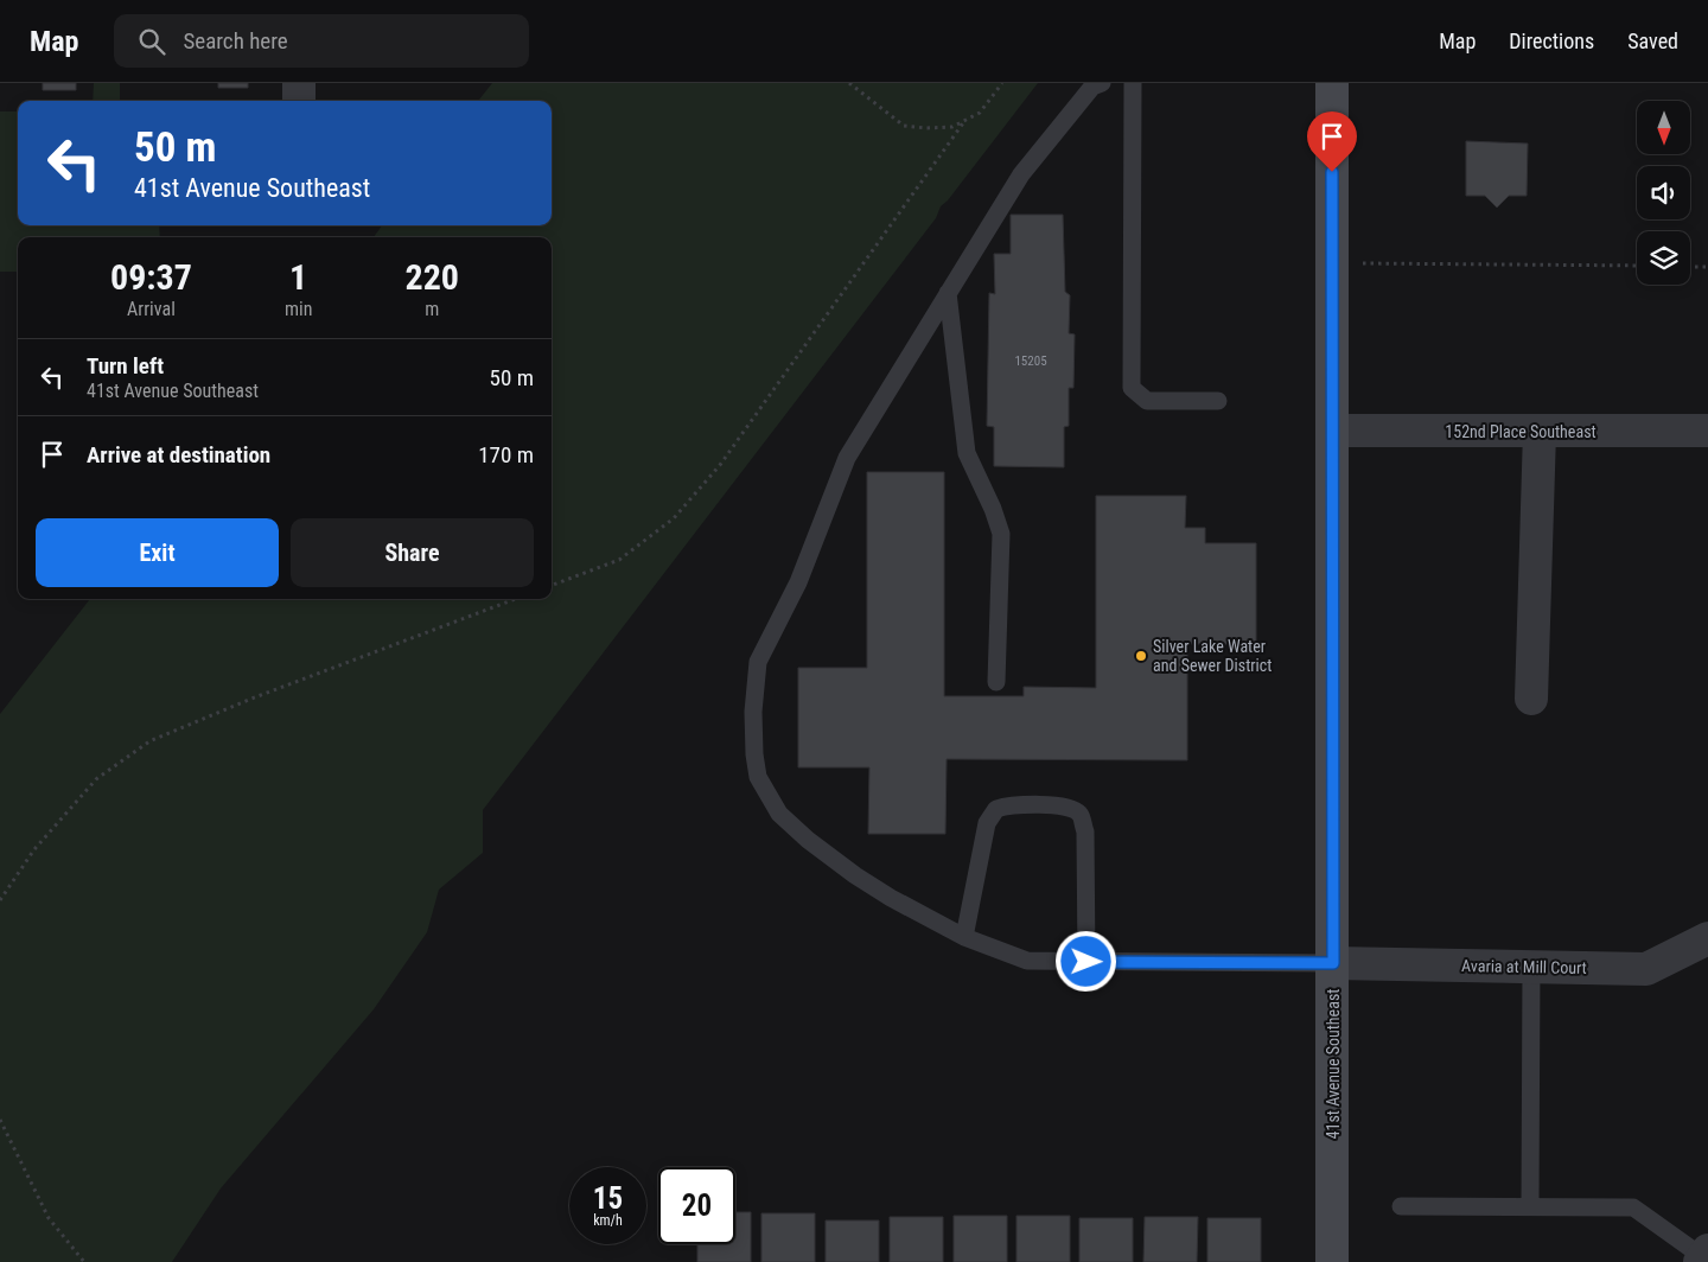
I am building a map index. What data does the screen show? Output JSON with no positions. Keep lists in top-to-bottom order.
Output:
{
  "streets": {
    "street": ["152nd Place Southeast", "Avaria at Mill Court", "41st Avenue Southeast"]
  },
  "crossings": [
    ["152nd Place Southeast", "41st Avenue Southeast"],
    ["Avaria at Mill Court", "41st Avenue Southeast"]
  ],
  "places": ["Silver Lake Water and Sewer District"],
  "house_numbers": ["15205"],
  "north": "bottom",
  "page": {
    "header": "Map",
    "search": "Search here",
    "nav": ["Map", "Directions", "Saved"],
    "turn": ["50 m", "41st Avenue Southeast"],
    "eta": [
      "09:37",
      "Arrival",
      "1",
      "min",
      "220",
      "m"
    ],
    "list": [
      {
        "name": "Turn left",
        "note": "41st Avenue Southeast",
        "value": "50 m"
      },
      {
        "name": "Arrive at destination",
        "value": "170 m"
      }
    ],
    "buttons": ["Exit", "Share"],
    "speed": "15 km/h",
    "limit": "20"
  }
}
